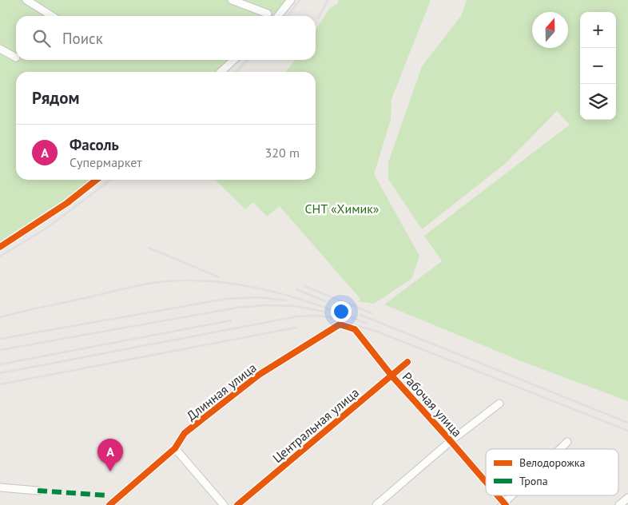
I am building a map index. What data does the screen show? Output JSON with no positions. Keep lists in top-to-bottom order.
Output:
{
  "streets": {
    "street": ["Длинная улица", "Рабочая улица", "Центральная улица"]
  },
  "crossings": [
    ["Длинная улица", "Рабочая улица"],
    ["Рабочая улица", "Центральная улица"]
  ],
  "parks": ["СНТ «Химик»"],
  "legend": ["Велодорожка", "Тропа"],
  "north": "top",
  "page": {
    "map_buttons": ["+", "−"],
    "search": "Поиск",
    "heading": "Рядом",
    "list": [
      {
        "mark": "A",
        "name": "Фасоль",
        "note": "Супермаркет",
        "value": "320 m"
      }
    ],
    "pins": "A"
  }
}
